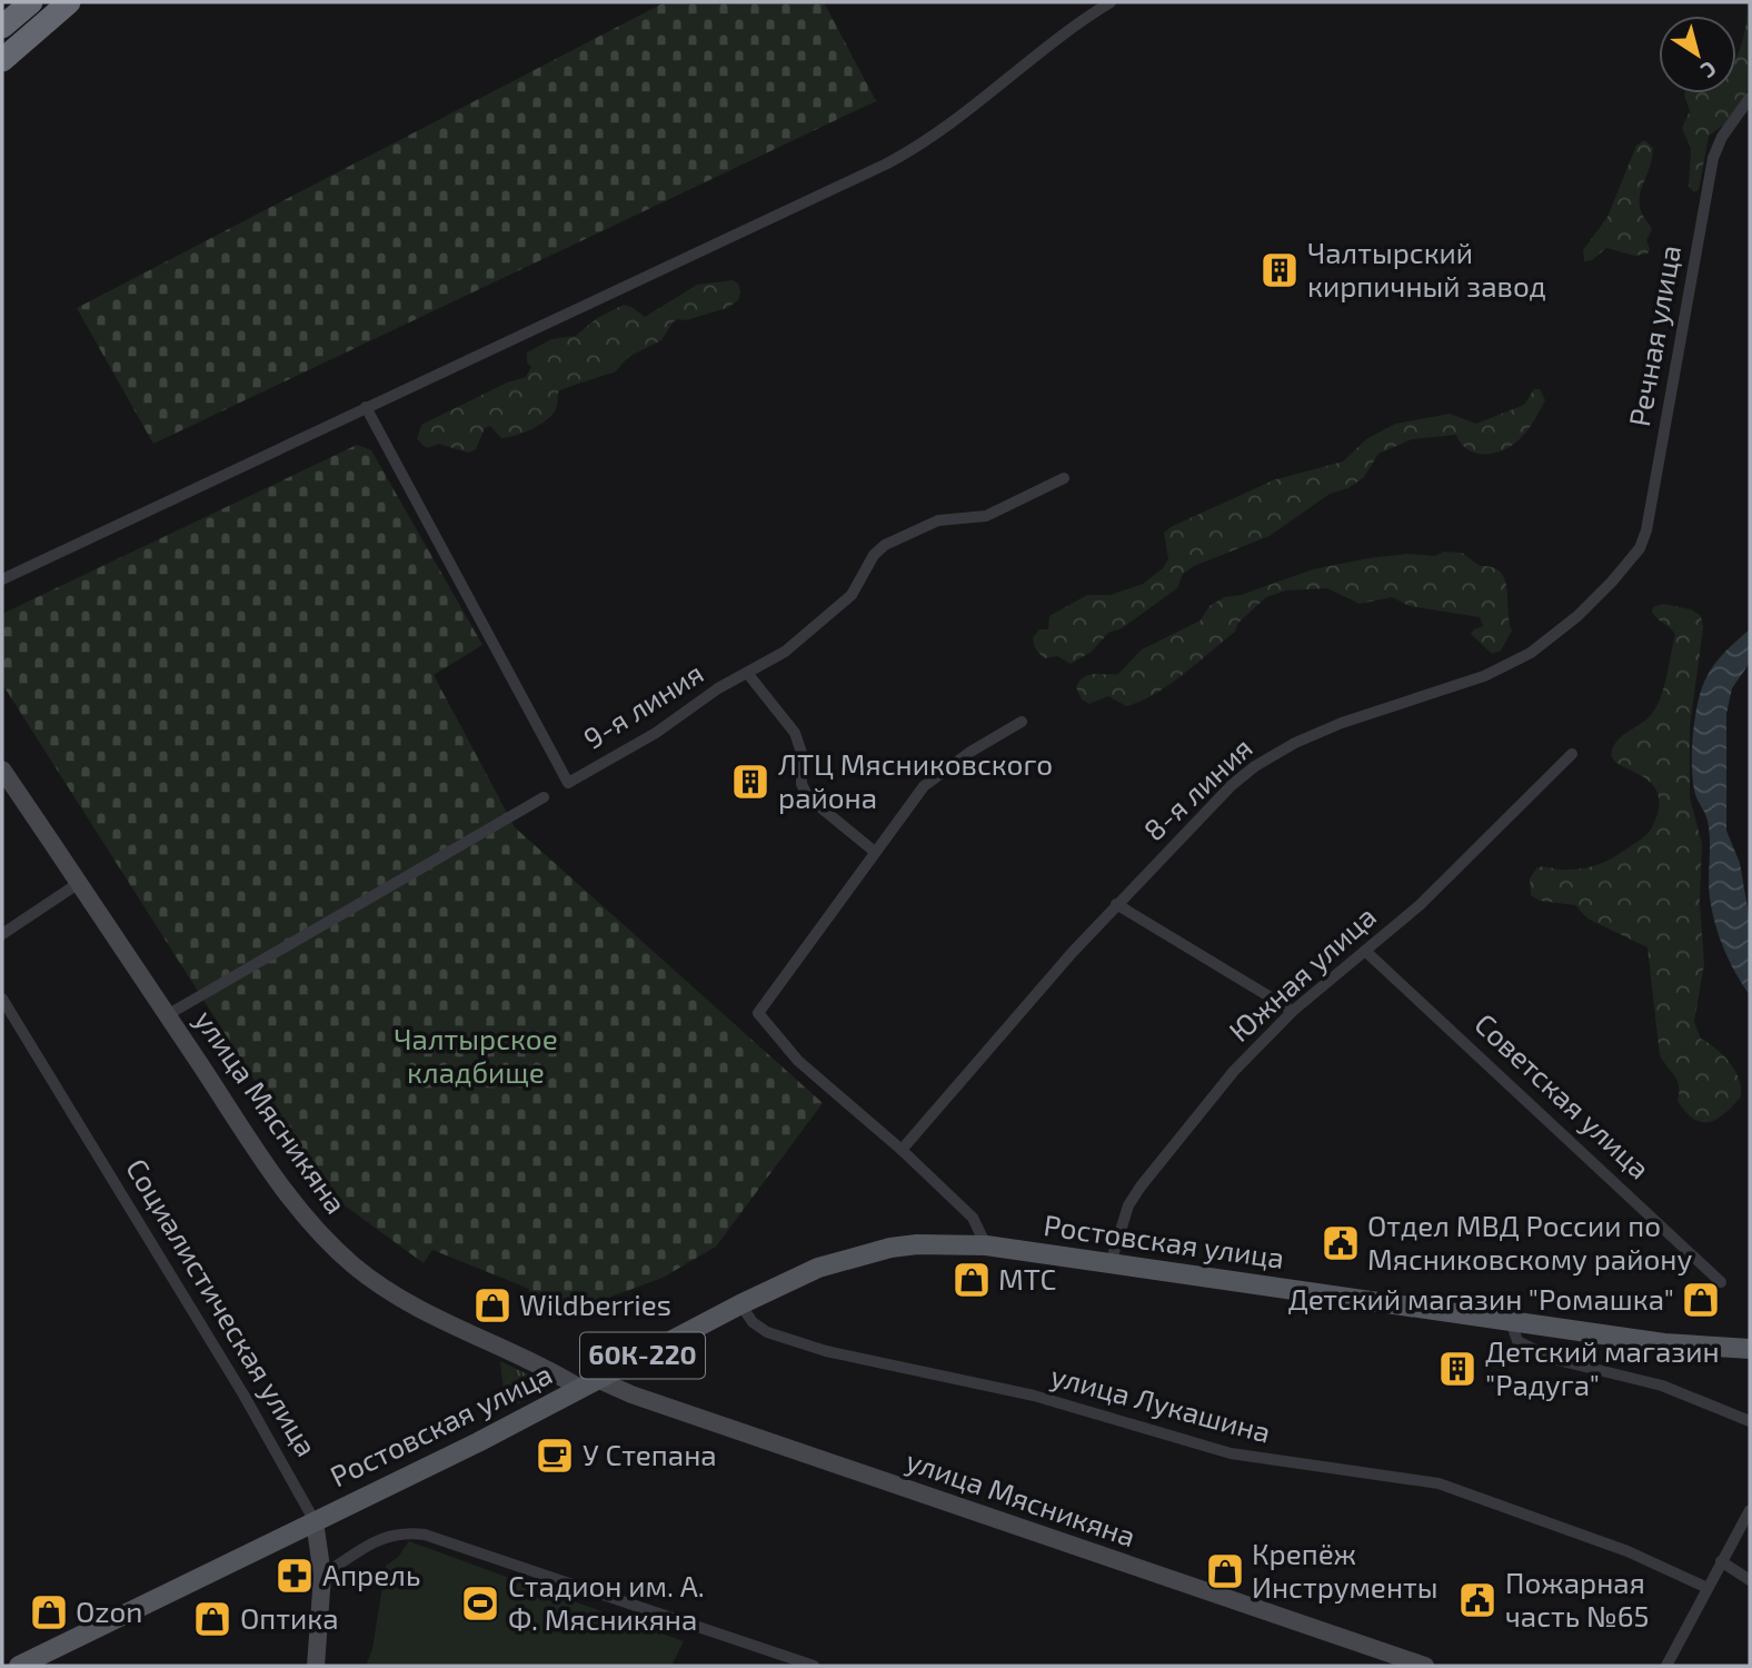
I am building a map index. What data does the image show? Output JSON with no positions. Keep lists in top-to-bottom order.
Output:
{
  "streets": {
    "main road": ["Ростовская улица", "60К-220"],
    "street": [
      "Речная улица",
      "9-я линия",
      "8-я линия",
      "Южная улица",
      "Советская улица",
      "улица Мясникяна",
      "Социалистическая улица",
      "улица Лукашина"
    ]
  },
  "crossings": [
    ["Речная улица", "8-я линия"],
    ["Южная улица", "Советская улица"],
    ["Южная улица", "Ростовская улица"],
    ["улица Мясникяна", "Ростовская улица"],
    ["Ростовская улица", "Социалистическая улица"],
    ["Ростовская улица", "улица Лукашина"]
  ],
  "parks": ["Чалтырское кладбище"],
  "places": {
    "building": ["Чалтырский кирпичный завод", "ЛТЦ Мясниковского района", "Детский магазин \"Радуга\""],
    "public building": ["Отдел МВД России по Мясниковскому району", "Пожарная часть №65"],
    "shop": [
      "МТС",
      "Детский магазин \"Ромашка\"",
      "Wildberries",
      "Крепёж Инструменты",
      "Ozon",
      "Оптика"
    ],
    "cafe": ["У Степана"],
    "pharmacy": ["Апрель"],
    "sports": ["Стадион им. А. Ф. Мясникяна"]
  },
  "north": "bottom right"
}
